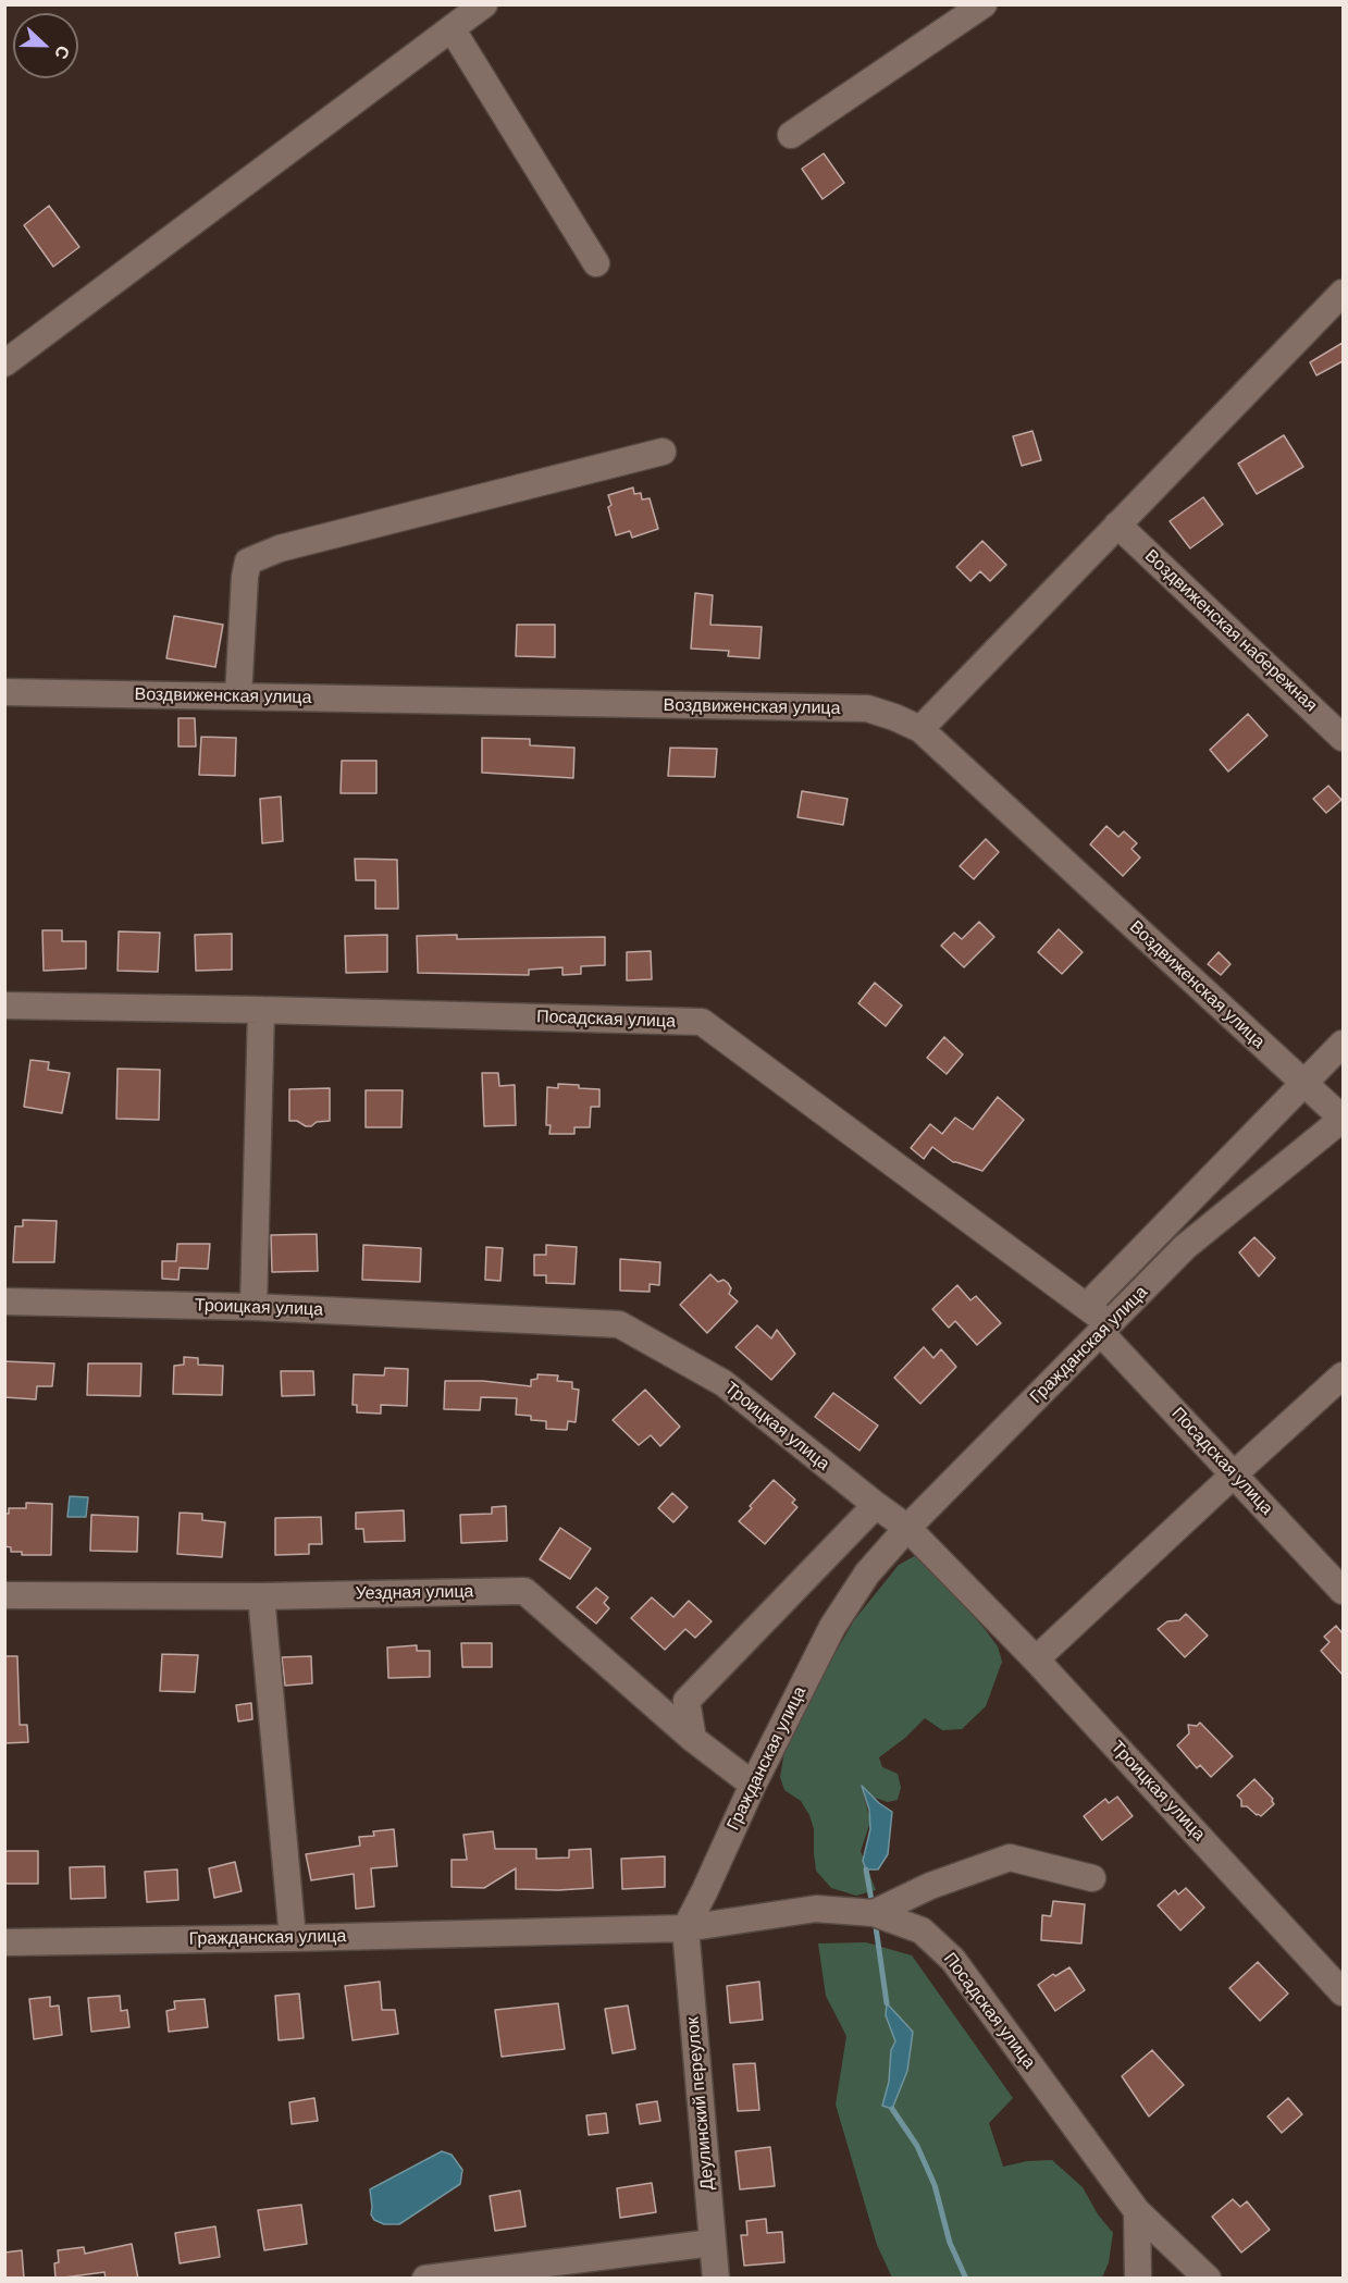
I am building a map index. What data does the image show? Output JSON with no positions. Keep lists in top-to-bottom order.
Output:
{
  "streets": {
    "street": [
      "Воздвиженская набережная",
      "Воздвиженская улица",
      "Посадская улица",
      "Троицкая улица",
      "Гражданская улица",
      "Уездная улица",
      "Деулинский переулок"
    ]
  },
  "crossings": [
    ["Воздвиженская улица", "Гражданская улица"],
    ["Посадская улица", "Гражданская улица"],
    ["Посадская улица", "Деулинский переулок"],
    ["Троицкая улица", "Гражданская улица"],
    ["Гражданская улица", "Уездная улица"],
    ["Гражданская улица", "Деулинский переулок"]
  ],
  "north": "right"
}
